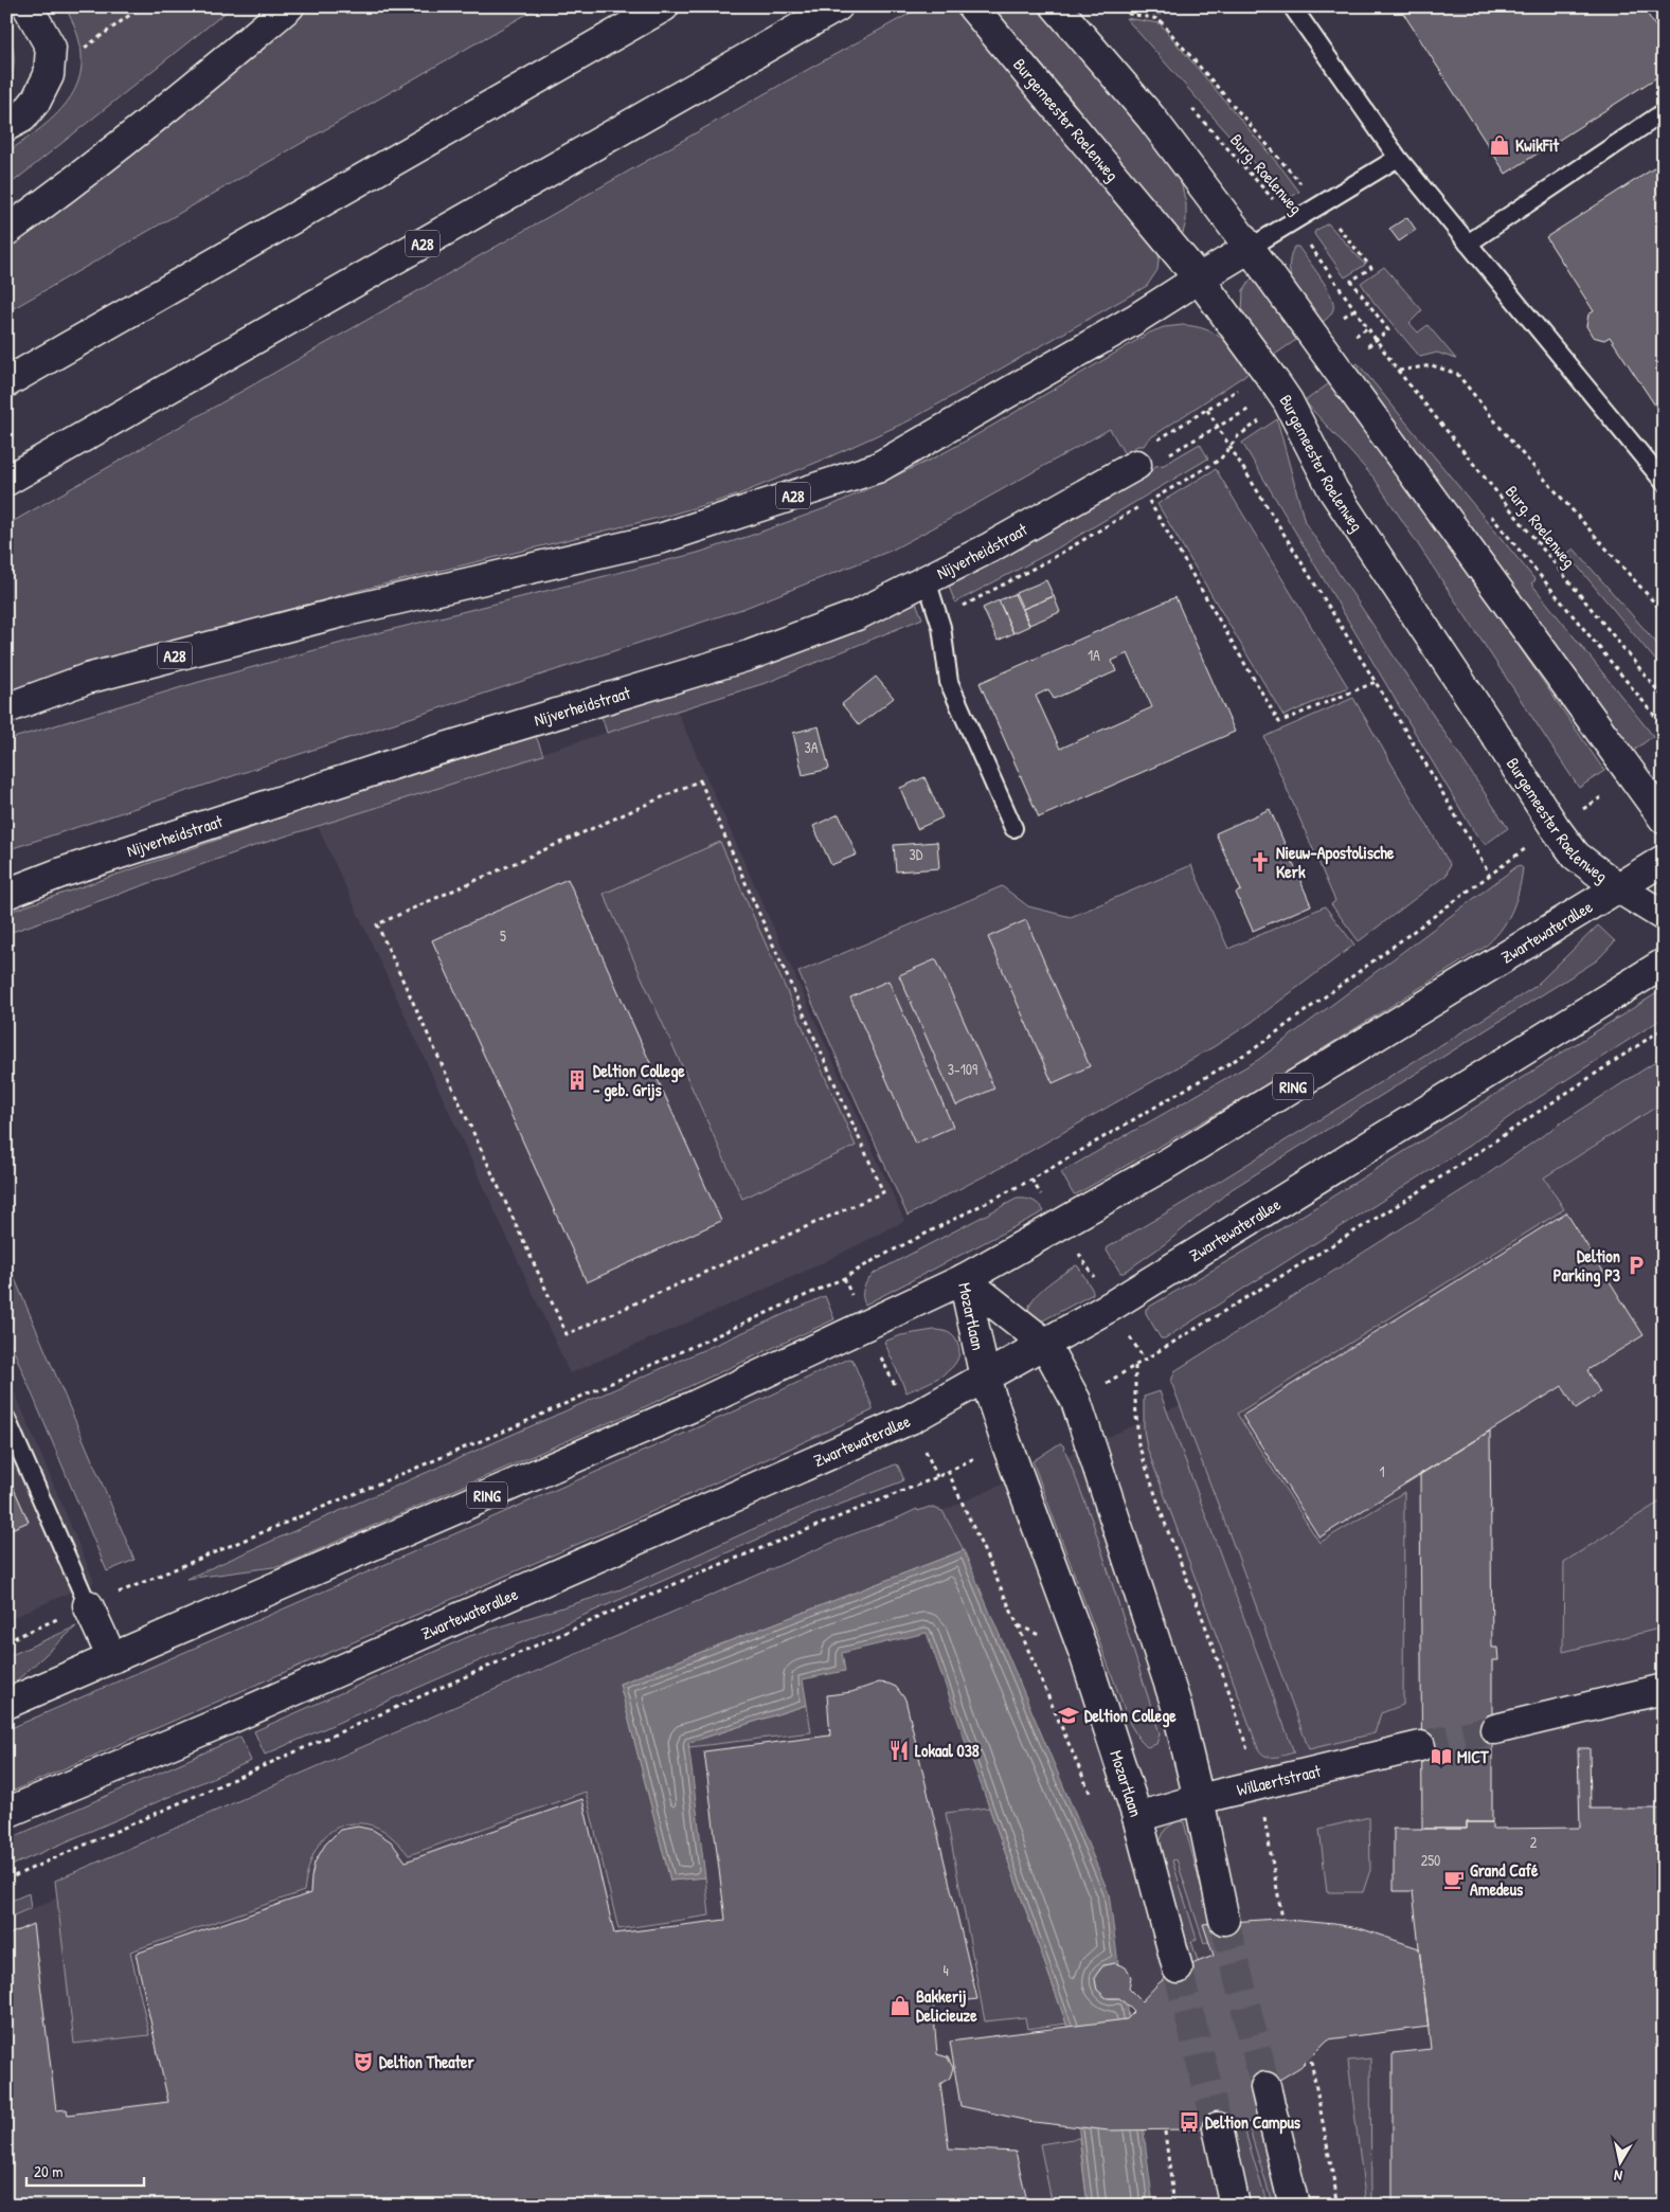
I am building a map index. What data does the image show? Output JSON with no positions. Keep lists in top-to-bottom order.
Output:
{
  "streets": {
    "main road": [
      "Burgemeester Roelenweg",
      "A28",
      "Nijverheidstraat",
      "Zwartewaterallee",
      "RING",
      "Mozartlaan",
      "Willaertstraat"
    ],
    "path": ["Burg. Roelenweg"]
  },
  "crossings": [
    ["Burgemeester Roelenweg", "A28"],
    ["Burgemeester Roelenweg", "Zwartewaterallee"],
    ["Zwartewaterallee", "Mozartlaan"],
    ["Mozartlaan", "Willaertstraat"]
  ],
  "places": {
    "shop": ["KwikFit", "Bakkerij Delicieuze"],
    "church": ["Nieuw-Apostolische Kerk"],
    "building": ["Deltion College - geb. Grijs"],
    "parking": ["Deltion Parking P3"],
    "school or university": ["Deltion College"],
    "restaurant": ["Lokaal 038"],
    "library": ["MICT"],
    "cafe": ["Grand Café Amedeus"],
    "theatre": ["Deltion Theater"],
    "bus stop": ["Deltion Campus"]
  },
  "house_numbers": [
    "1A",
    "3A",
    "3D",
    "5",
    "3-109",
    "1",
    "2",
    "250",
    "4"
  ],
  "scale_bar": "20 m",
  "north": "bottom"
}
